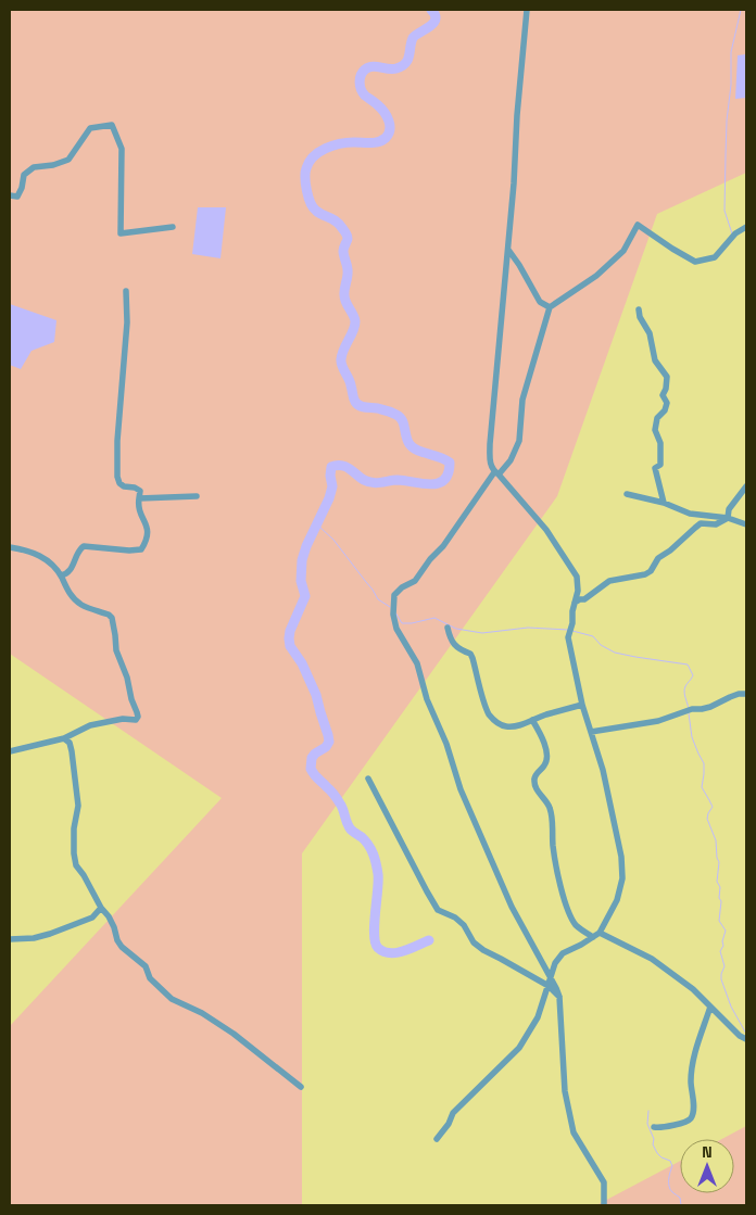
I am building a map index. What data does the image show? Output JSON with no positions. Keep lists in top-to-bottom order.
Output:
{
  "north": "top"
}
